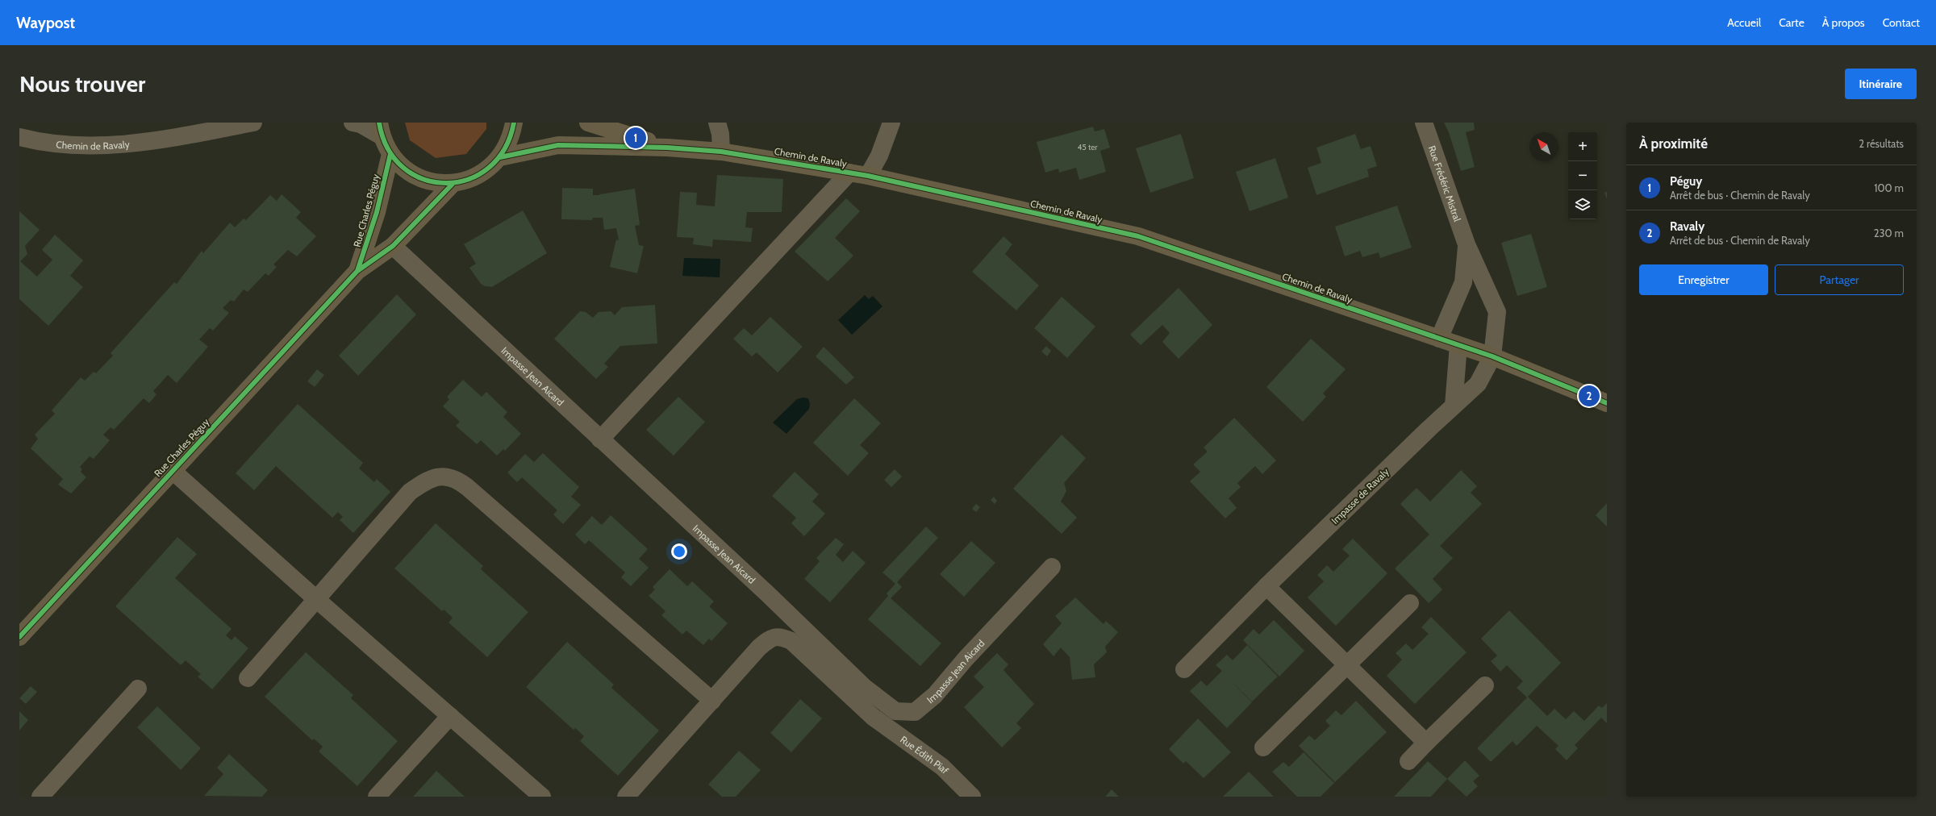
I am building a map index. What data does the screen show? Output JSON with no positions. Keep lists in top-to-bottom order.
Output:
{
  "streets": {
    "street": [
      "Chemin de Ravaly",
      "Rue Frédéric Mistral",
      "Rue Charles Péguy",
      "Impasse Jean Aicard",
      "Impasse de Ravaly",
      "Rue Édith Piaf"
    ]
  },
  "crossings": [
    ["Chemin de Ravaly", "Rue Frédéric Mistral"],
    ["Chemin de Ravaly", "Impasse de Ravaly"],
    ["Rue Frédéric Mistral", "Impasse de Ravaly"],
    ["Rue Charles Péguy", "Impasse Jean Aicard"]
  ],
  "house_numbers": ["45 ter"],
  "north": "top left",
  "page": {
    "header": "Waypost",
    "nav": [
      "Accueil",
      "Carte",
      "À propos",
      "Contact"
    ],
    "buttons": [
      "Itinéraire",
      ["Enregistrer", "Partager"]
    ],
    "title": "Nous trouver",
    "heading": ["À proximité", "2 résultats"],
    "pins": ["1", "2"],
    "map_buttons": ["+", "−"],
    "list": [
      {
        "mark": "1",
        "name": "Péguy",
        "note": "Arrêt de bus · Chemin de Ravaly",
        "value": "100 m"
      },
      {
        "mark": "2",
        "name": "Ravaly",
        "note": "Arrêt de bus · Chemin de Ravaly",
        "value": "230 m"
      }
    ]
  }
}
